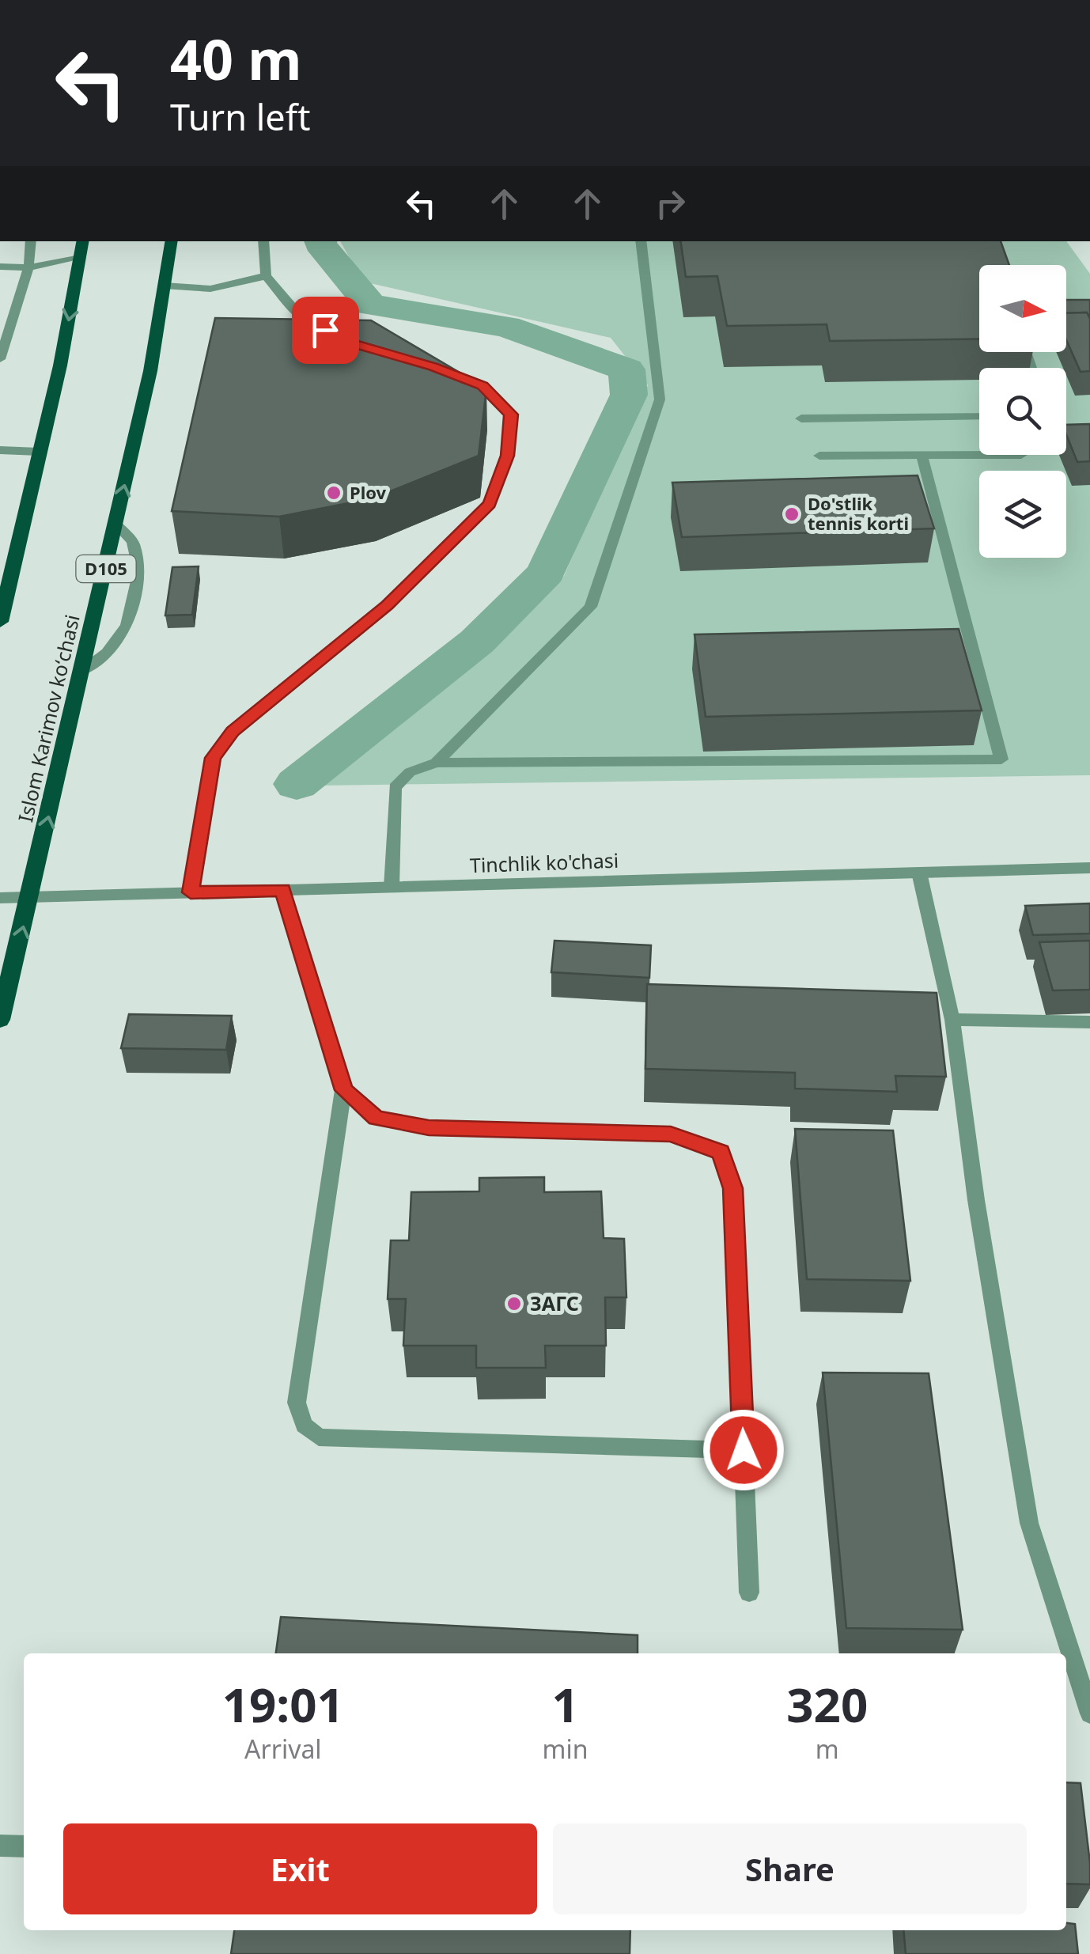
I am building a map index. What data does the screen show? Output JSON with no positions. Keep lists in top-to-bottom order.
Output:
{
  "streets": {
    "main road": ["D105", "Islom Karimov koʻchasi"],
    "street": ["Tinchlik ko'chasi"]
  },
  "crossings": [
    ["Islom Karimov koʻchasi", "Tinchlik ko'chasi"]
  ],
  "places": ["Plov", "Do'stlik tennis korti", "ЗАГС"],
  "north": "right",
  "page": {
    "turn": ["40 m", "Turn left"],
    "eta": [
      "19:01",
      "Arrival",
      "1",
      "min",
      "320",
      "m"
    ],
    "buttons": ["Exit", "Share"]
  }
}
